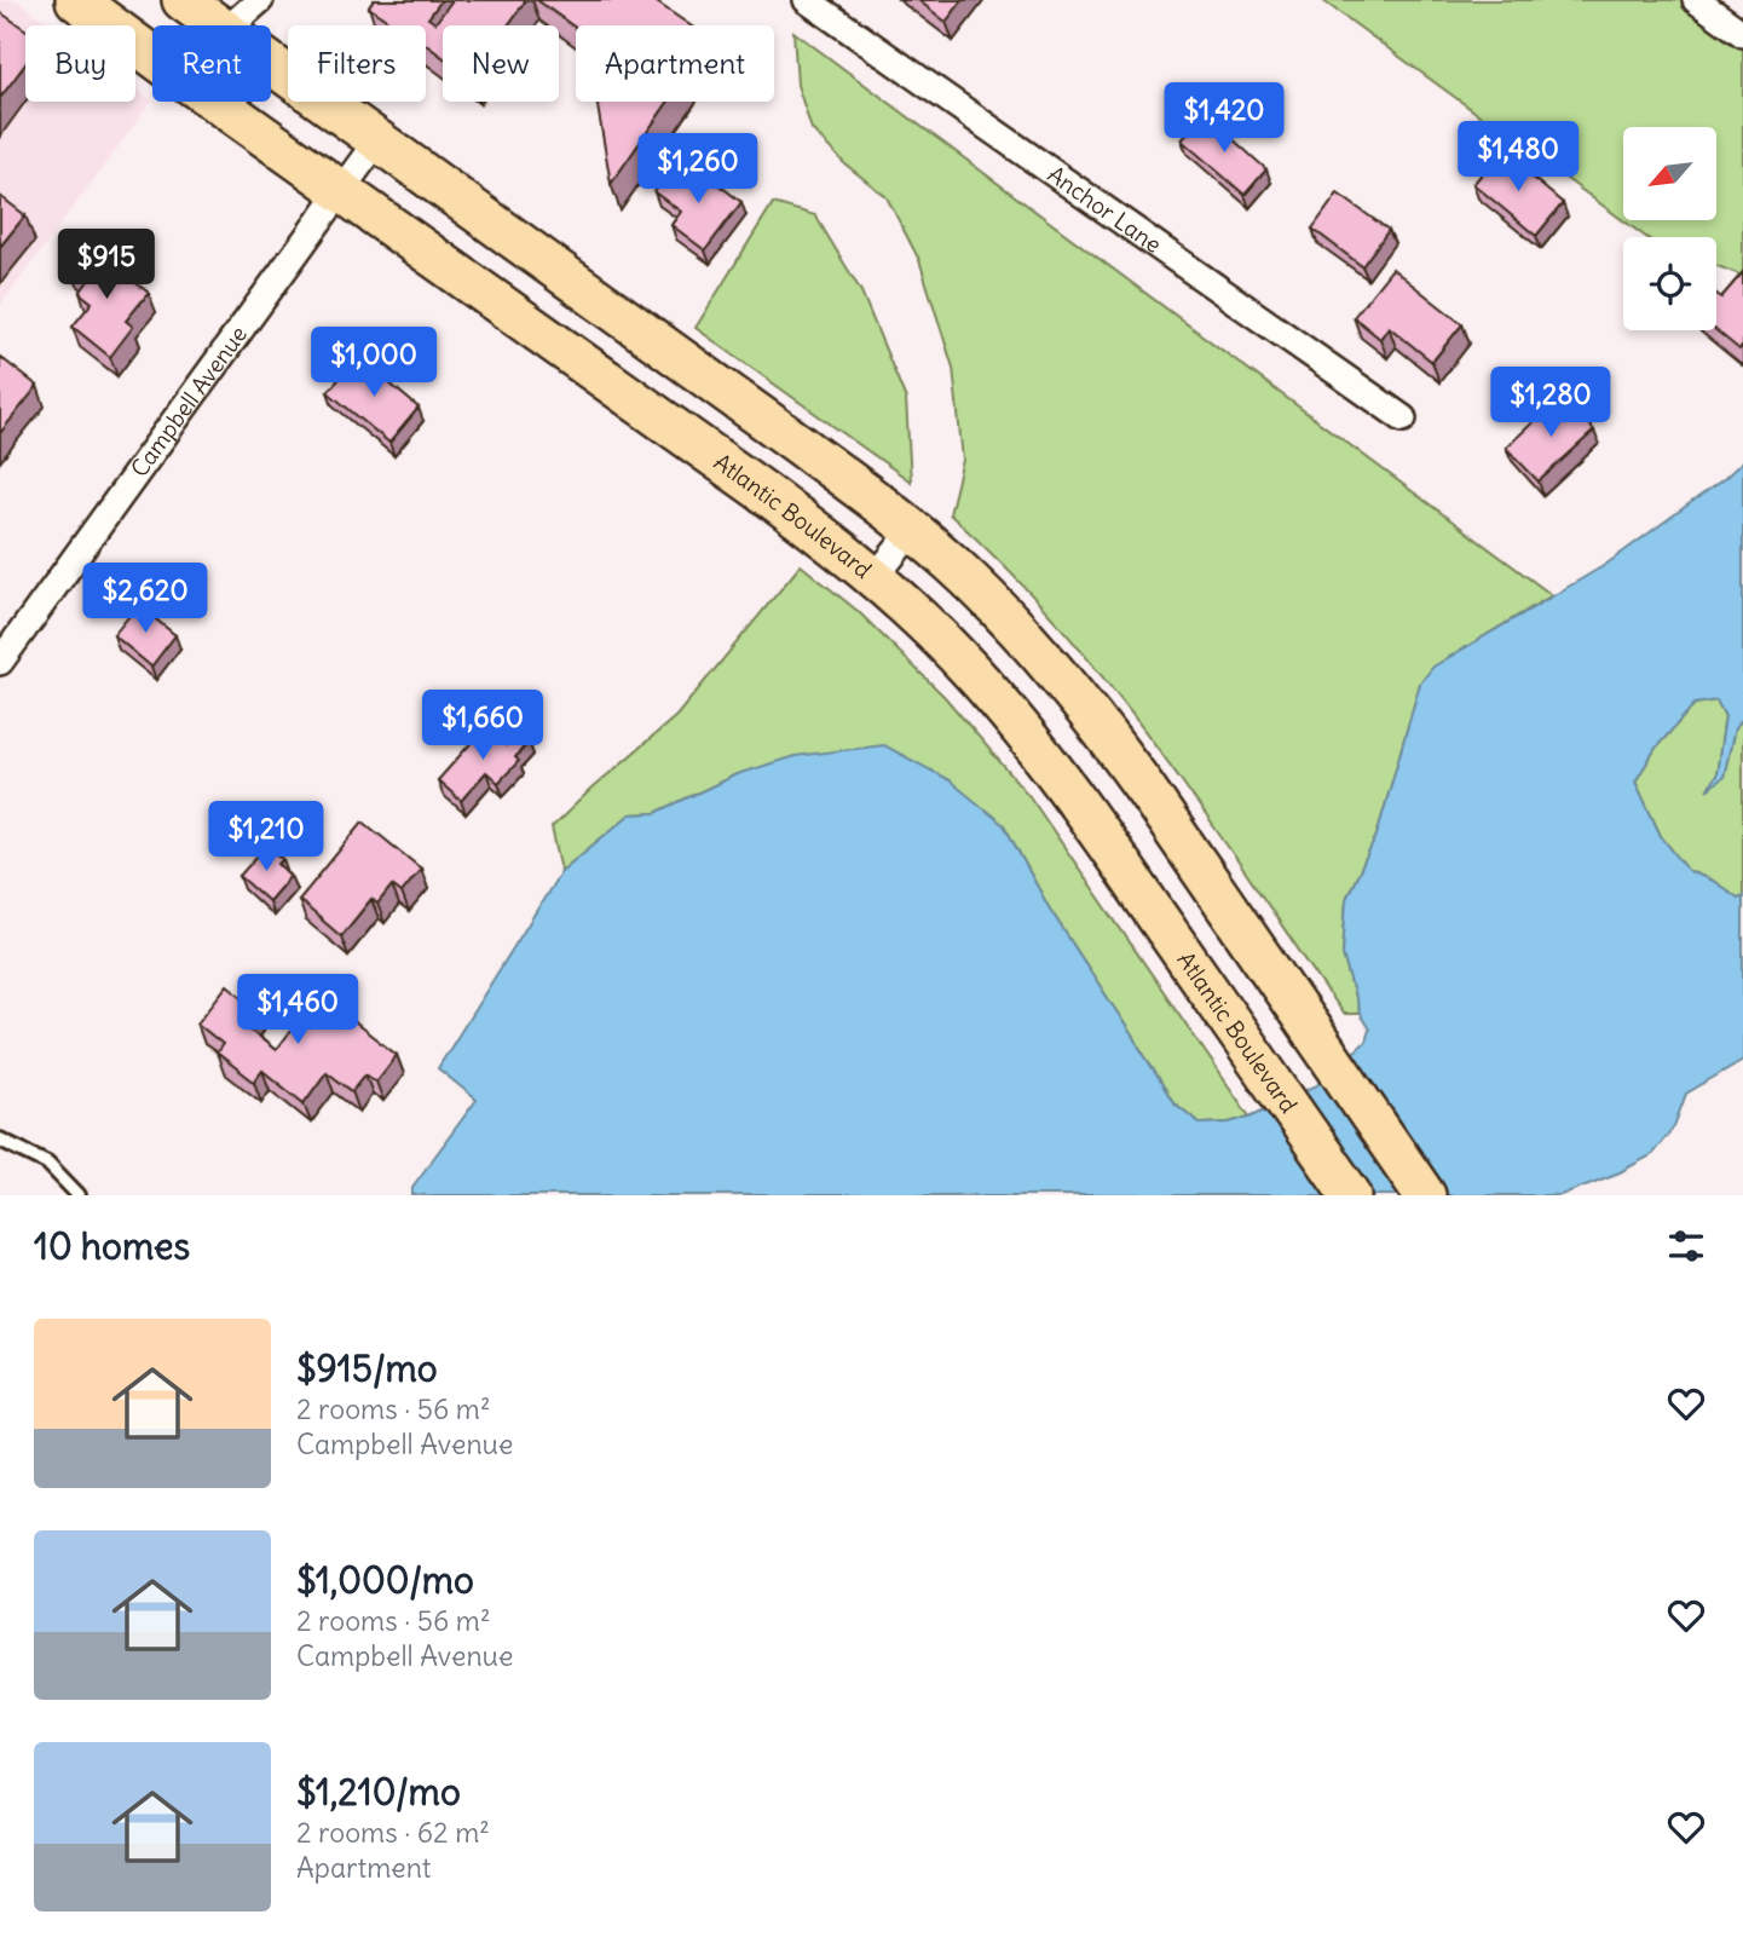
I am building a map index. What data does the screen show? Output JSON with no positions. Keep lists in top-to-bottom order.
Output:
{
  "streets": {
    "main road": ["Atlantic Boulevard"],
    "street": ["Anchor Lane", "Campbell Avenue"]
  },
  "crossings": [
    ["Campbell Avenue", "Atlantic Boulevard"]
  ],
  "north": "bottom left",
  "page": {
    "chip": [
      "Buy",
      "Rent",
      "Filters",
      "New",
      "Apartment"
    ],
    "price": [
      "$1,420",
      "$1,480",
      "$1,260",
      "$915",
      "$1,000",
      "$1,280",
      "$2,620",
      "$1,660",
      "$1,210",
      "$1,460"
    ],
    "heading": "10 homes",
    "list": [
      {
        "name": "$915/mo",
        "note": "2 rooms · 56 m² · Campbell Avenue"
      },
      {
        "name": "$1,000/mo",
        "note": "2 rooms · 56 m² · Campbell Avenue"
      },
      {
        "name": "$1,210/mo",
        "note": "2 rooms · 62 m² · Apartment"
      }
    ]
  }
}
